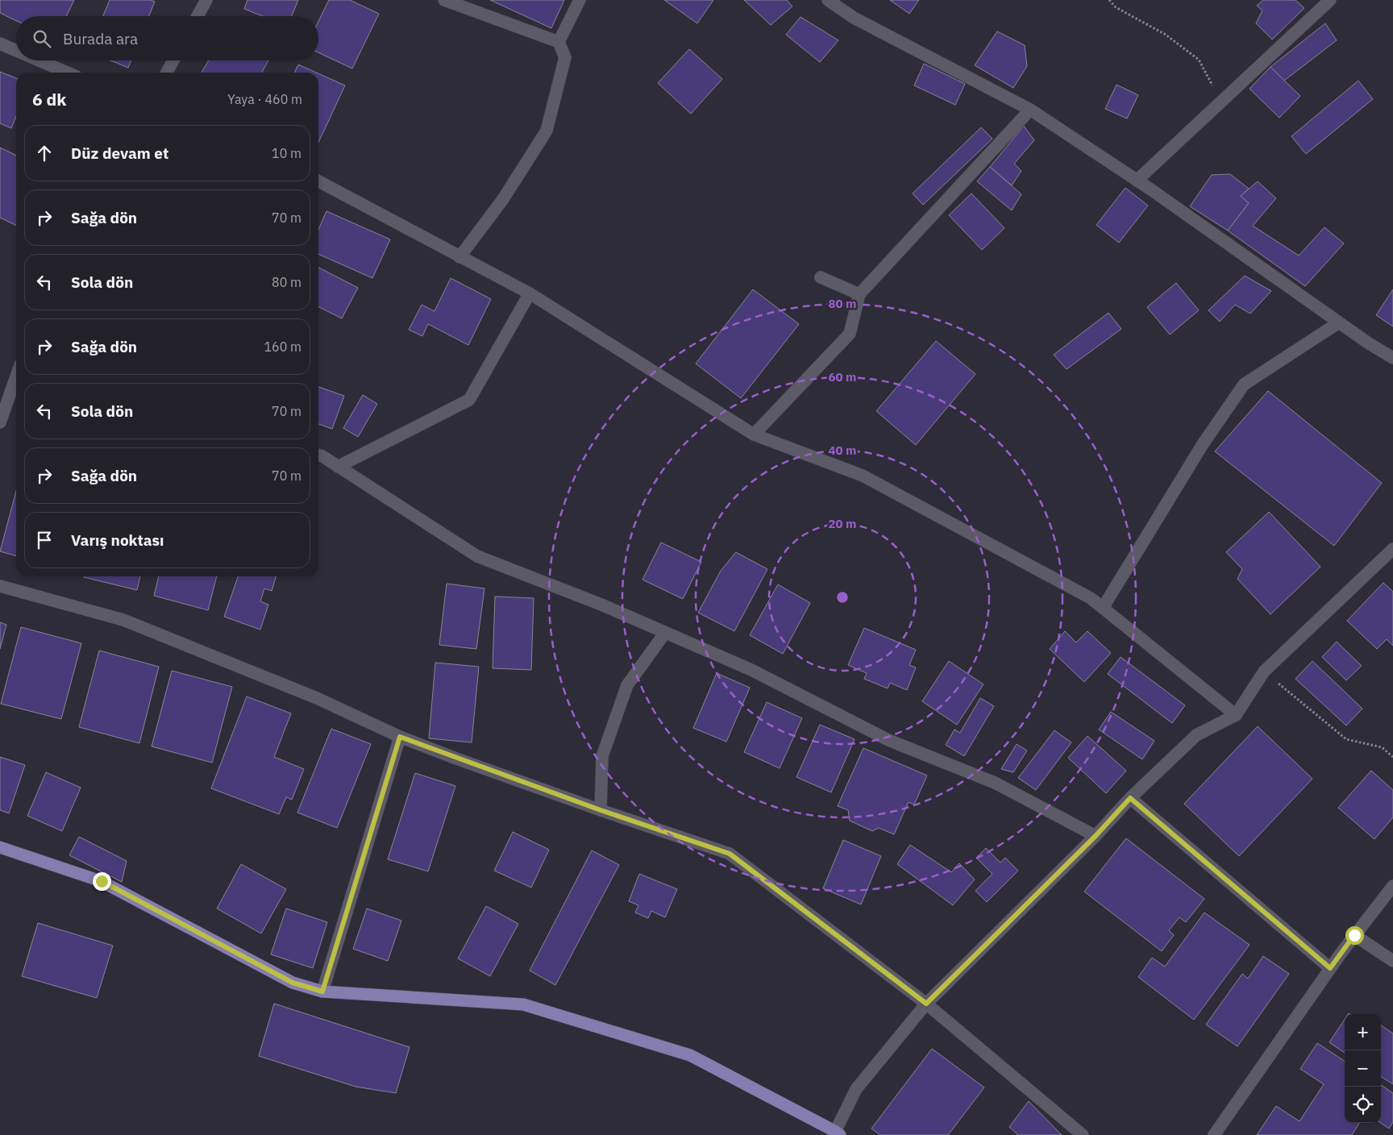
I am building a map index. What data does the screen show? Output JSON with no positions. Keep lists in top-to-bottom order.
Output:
{
  "page": {
    "search": "Burada ara",
    "heading": ["6 dk", "Yaya · 460 m"],
    "list": [
      ["Düz devam et", "10 m"],
      ["Sağa dön", "70 m"],
      ["Sola dön", "80 m"],
      ["Sağa dön", "160 m"],
      ["Sola dön", "70 m"],
      ["Sağa dön", "70 m"],
      "Varış noktası"
    ],
    "map_buttons": ["+", "−"]
  },
  "rings": [
    "80 m",
    "60 m",
    "40 m",
    "20 m"
  ]
}
